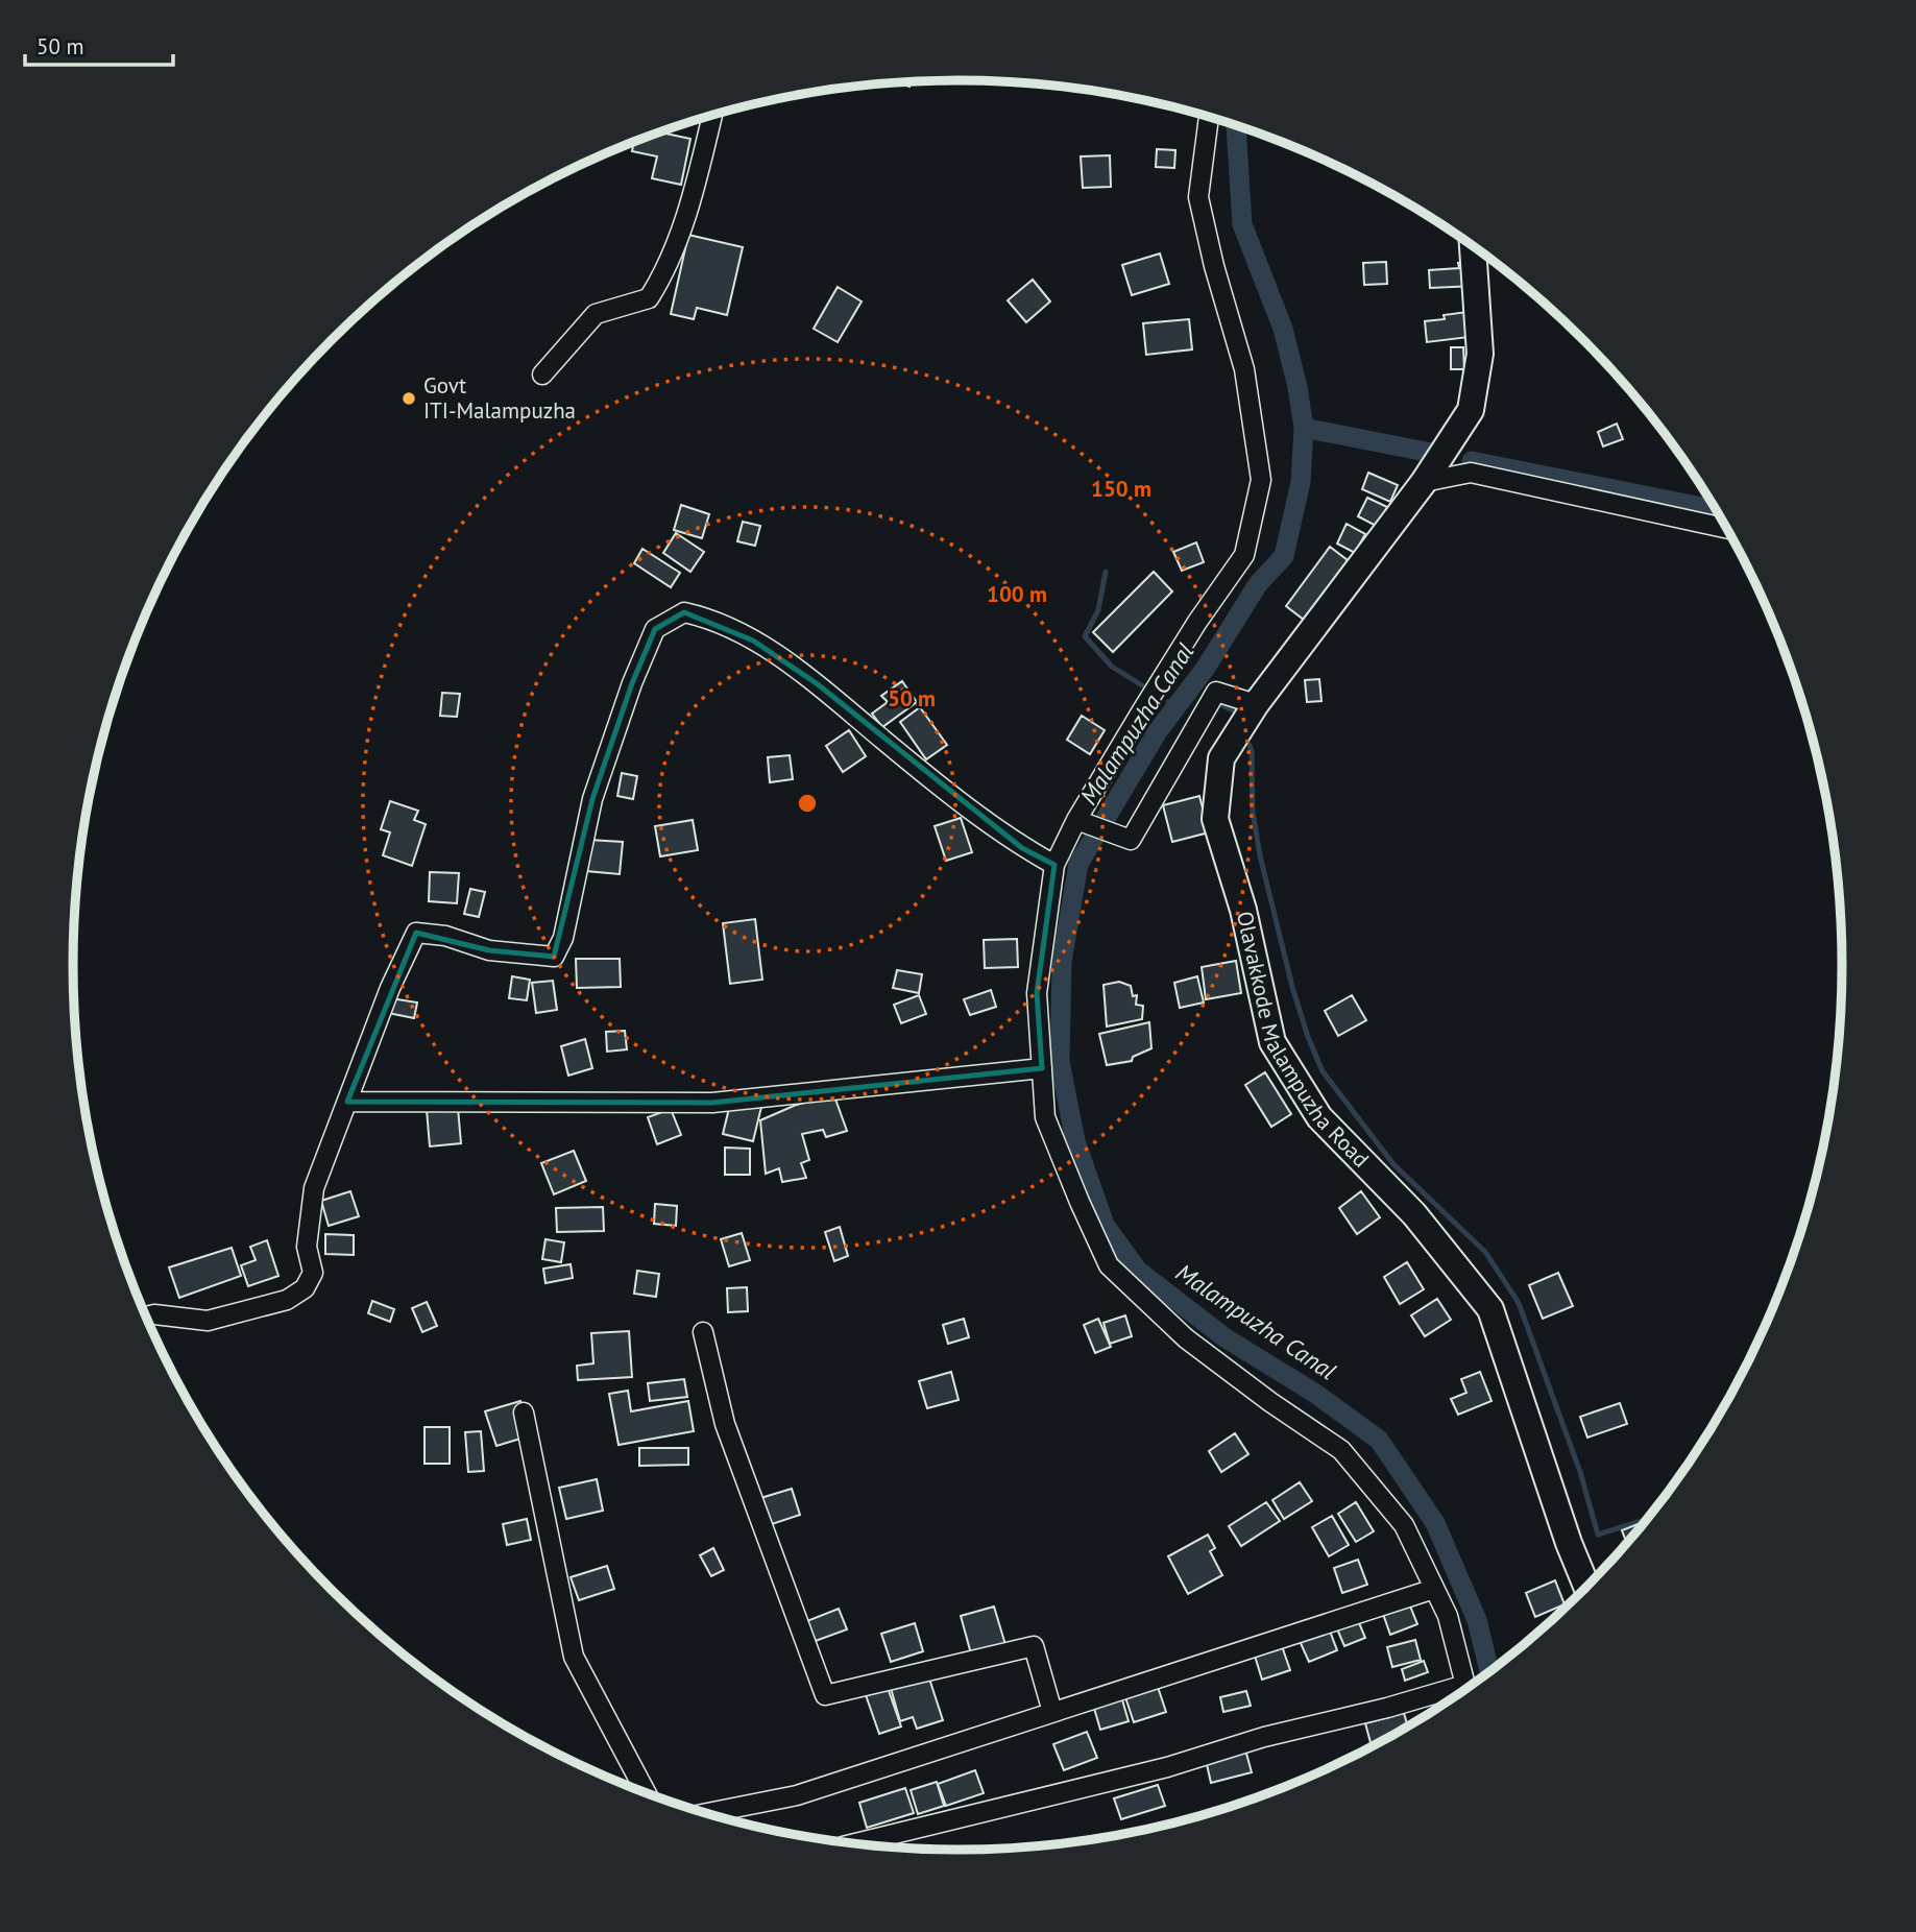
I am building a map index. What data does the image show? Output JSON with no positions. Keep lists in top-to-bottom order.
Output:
{
  "streets": {
    "main road": ["Olavakkode Malampuzha Road"]
  },
  "water": ["Malampuzha Canal"],
  "places": ["Govt ITI-Malampuzha"],
  "scale_bar": "50 m",
  "rings": ["150 m", "100 m", "50 m"]
}
